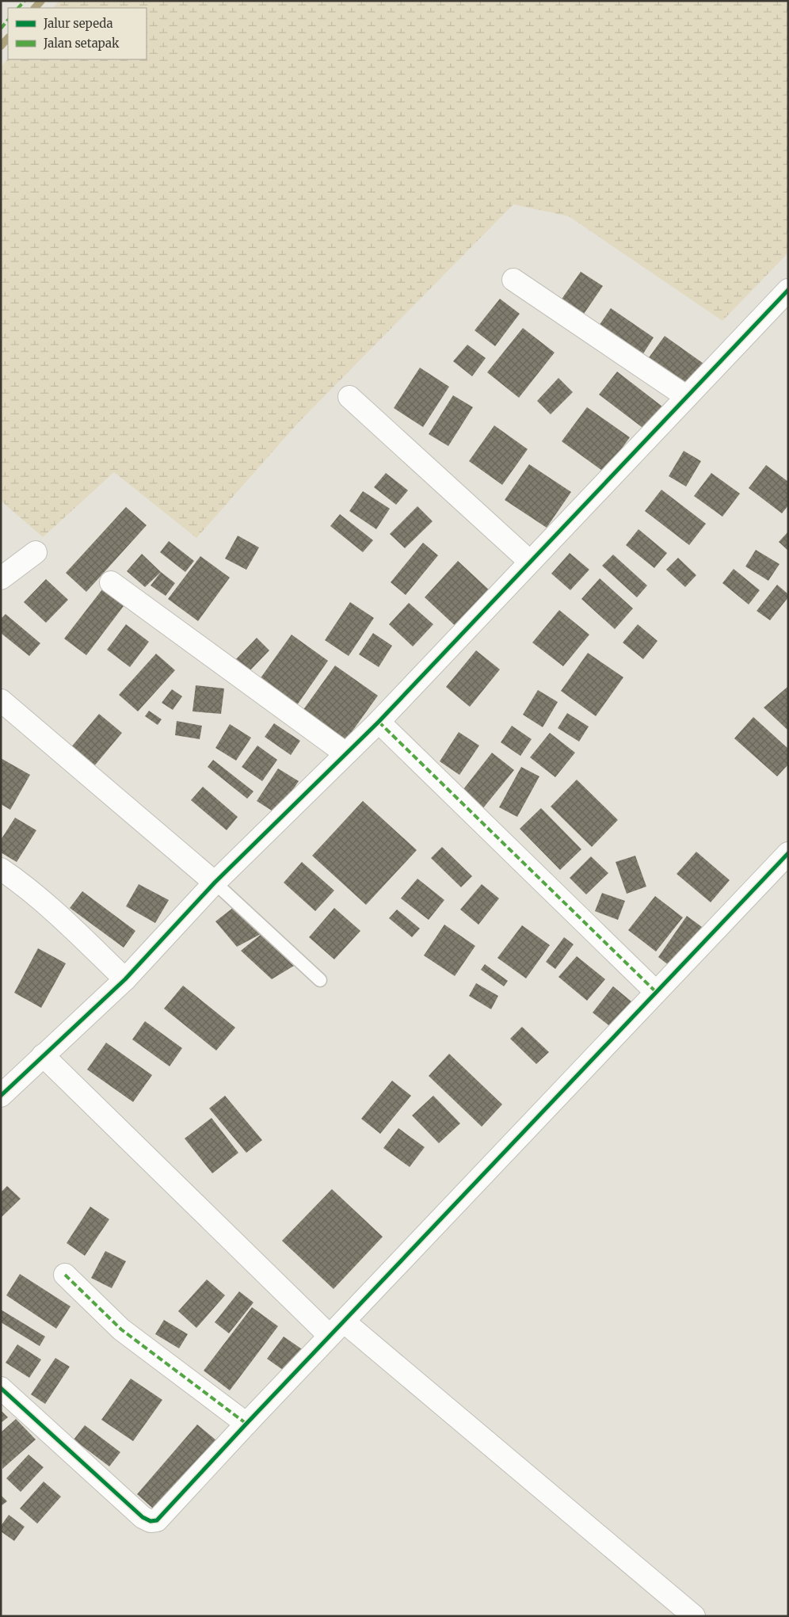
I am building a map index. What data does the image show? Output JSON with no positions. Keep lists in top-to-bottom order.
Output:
{
  "legend": ["Jalur sepeda", "Jalan setapak"]
}
